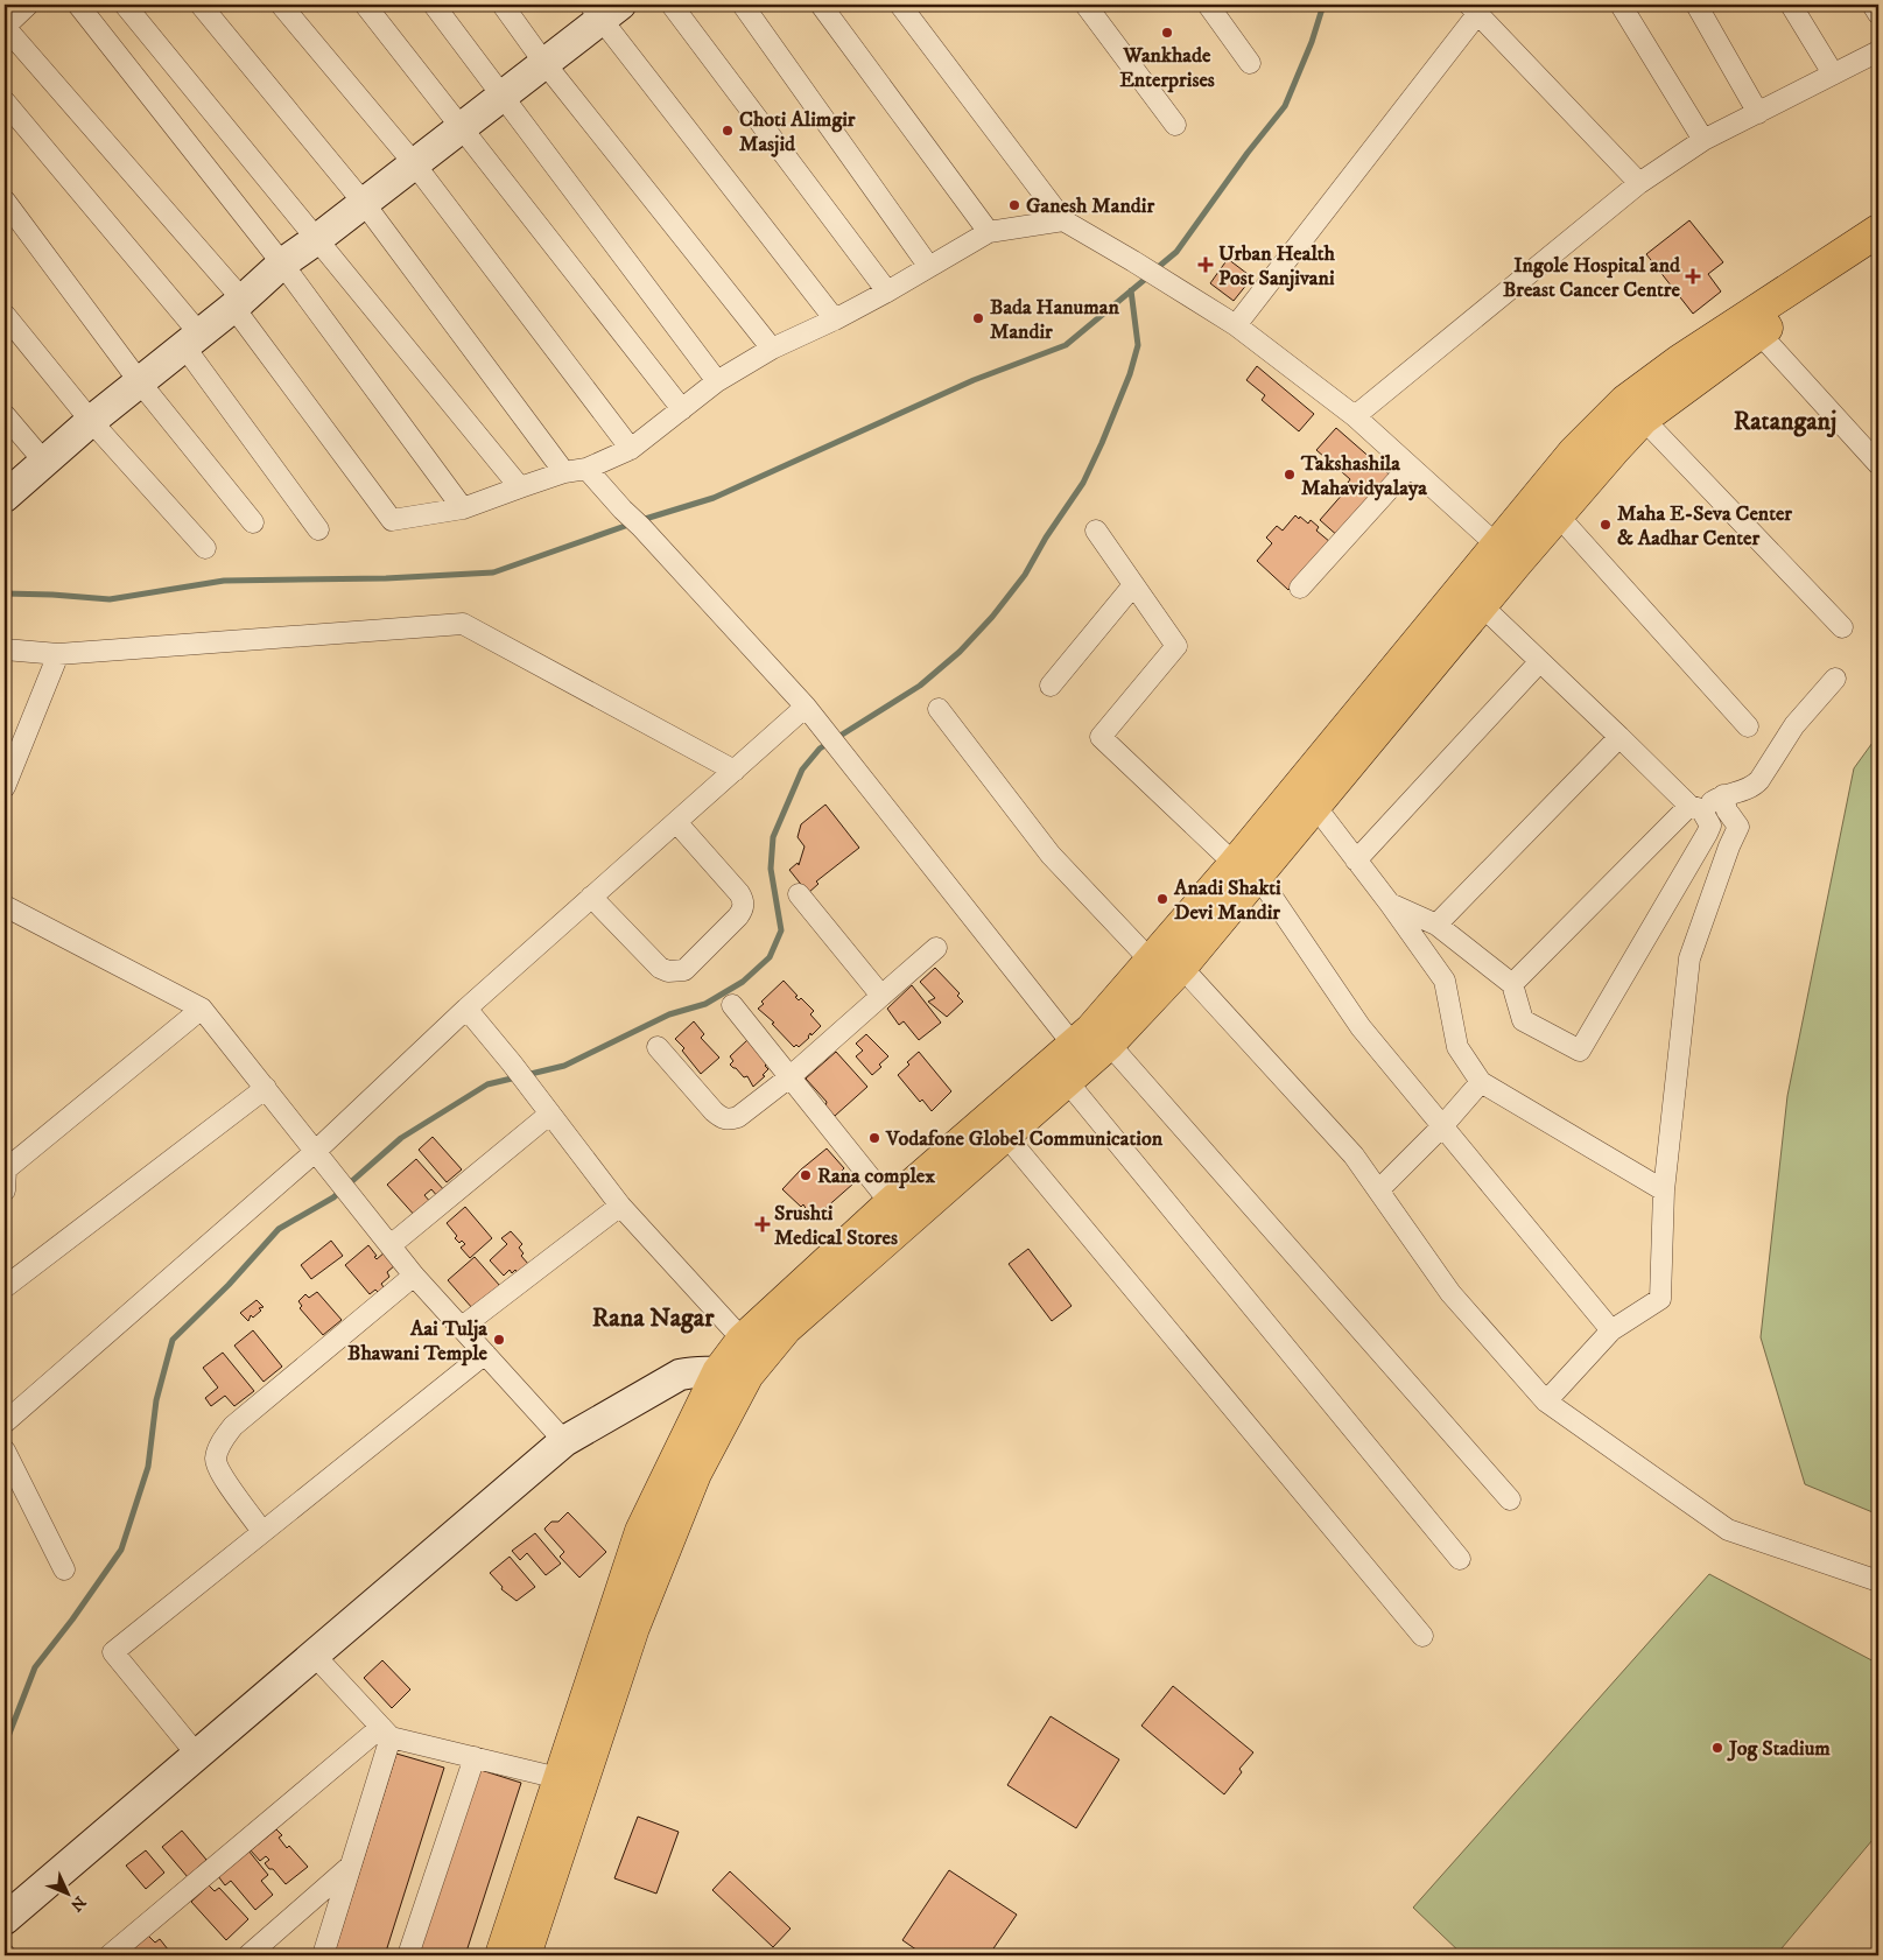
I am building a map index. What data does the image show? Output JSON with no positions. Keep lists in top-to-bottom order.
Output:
{
  "districts": ["Ratanganj", "Rana Nagar"],
  "places": {
    "other": [
      "Wankhade Enterprises",
      "Choti Alimgir Masjid",
      "Ganesh Mandir",
      "Bada Hanuman Mandir",
      "Takshashila Mahavidyalaya",
      "Maha E-Seva Center & Aadhar Center",
      "Anadi Shakti Devi Mandir",
      "Vodafone Globel Communication",
      "Rana complex",
      "Aai Tulja Bhawani Temple",
      "Jog Stadium"
    ],
    "health": ["Urban Health Post Sanjivani", "Ingole Hospital and Breast Cancer Centre", "Srushti Medical Stores"]
  },
  "north": "bottom right"
}
